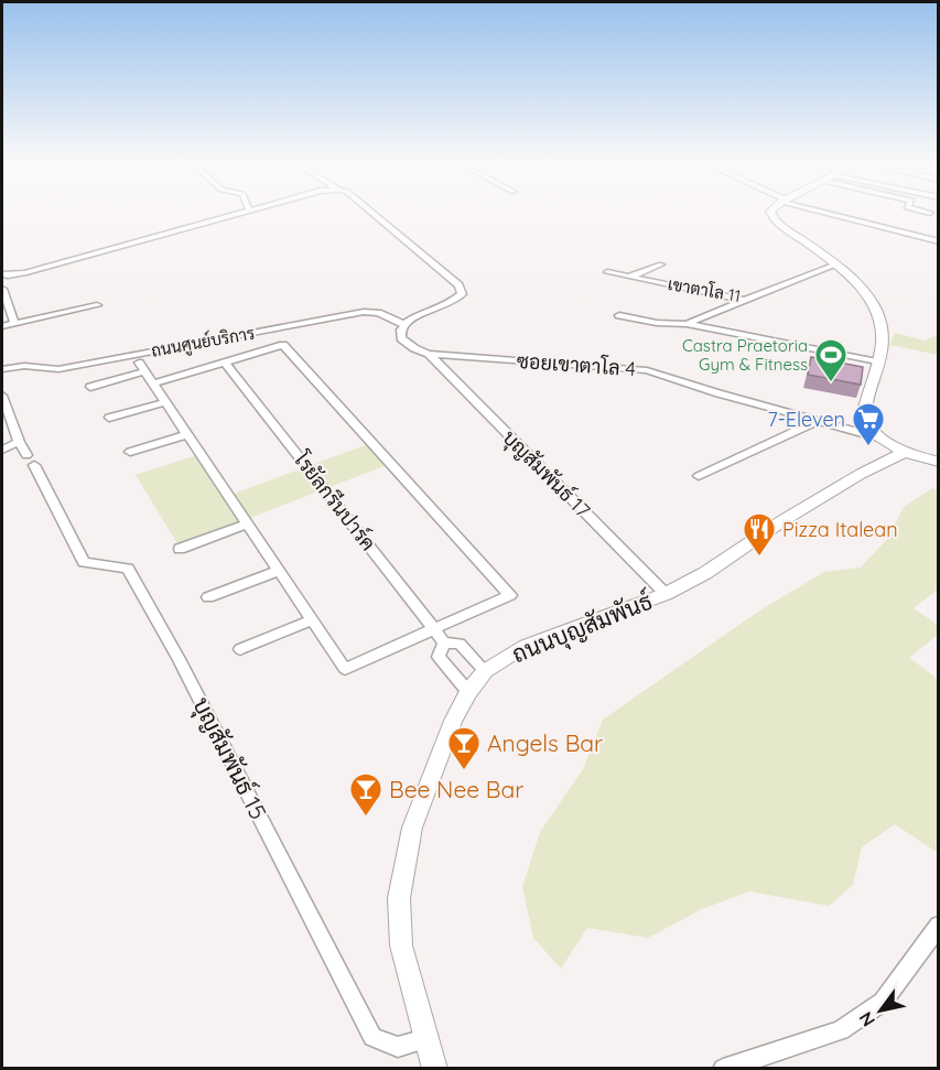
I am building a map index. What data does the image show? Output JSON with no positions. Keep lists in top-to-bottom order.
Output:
{
  "streets": {
    "street": [
      "เขาตาโล 11",
      "ถนนศูนย์บริการ",
      "ซอยเขาตาโล 4",
      "บุญสัมพันธ์ 17",
      "โรยัลกรีนปาร์ค",
      "ถนนบุญสัมพันธ์",
      "บุญสัมพันธ์ 15"
    ]
  },
  "crossings": [
    ["ซอยเขาตาโล 4", "บุญสัมพันธ์ 17"],
    ["บุญสัมพันธ์ 17", "ถนนบุญสัมพันธ์"],
    ["โรยัลกรีนปาร์ค", "ถนนบุญสัมพันธ์"],
    ["ถนนบุญสัมพันธ์", "บุญสัมพันธ์ 15"]
  ],
  "places": {
    "sports": ["Castra Praetoria Gym & Fitness"],
    "supermarket": ["7-Eleven"],
    "restaurant": ["Pizza Italean"],
    "bar": ["Angels Bar", "Bee Nee Bar"]
  },
  "north": "bottom left"
}
